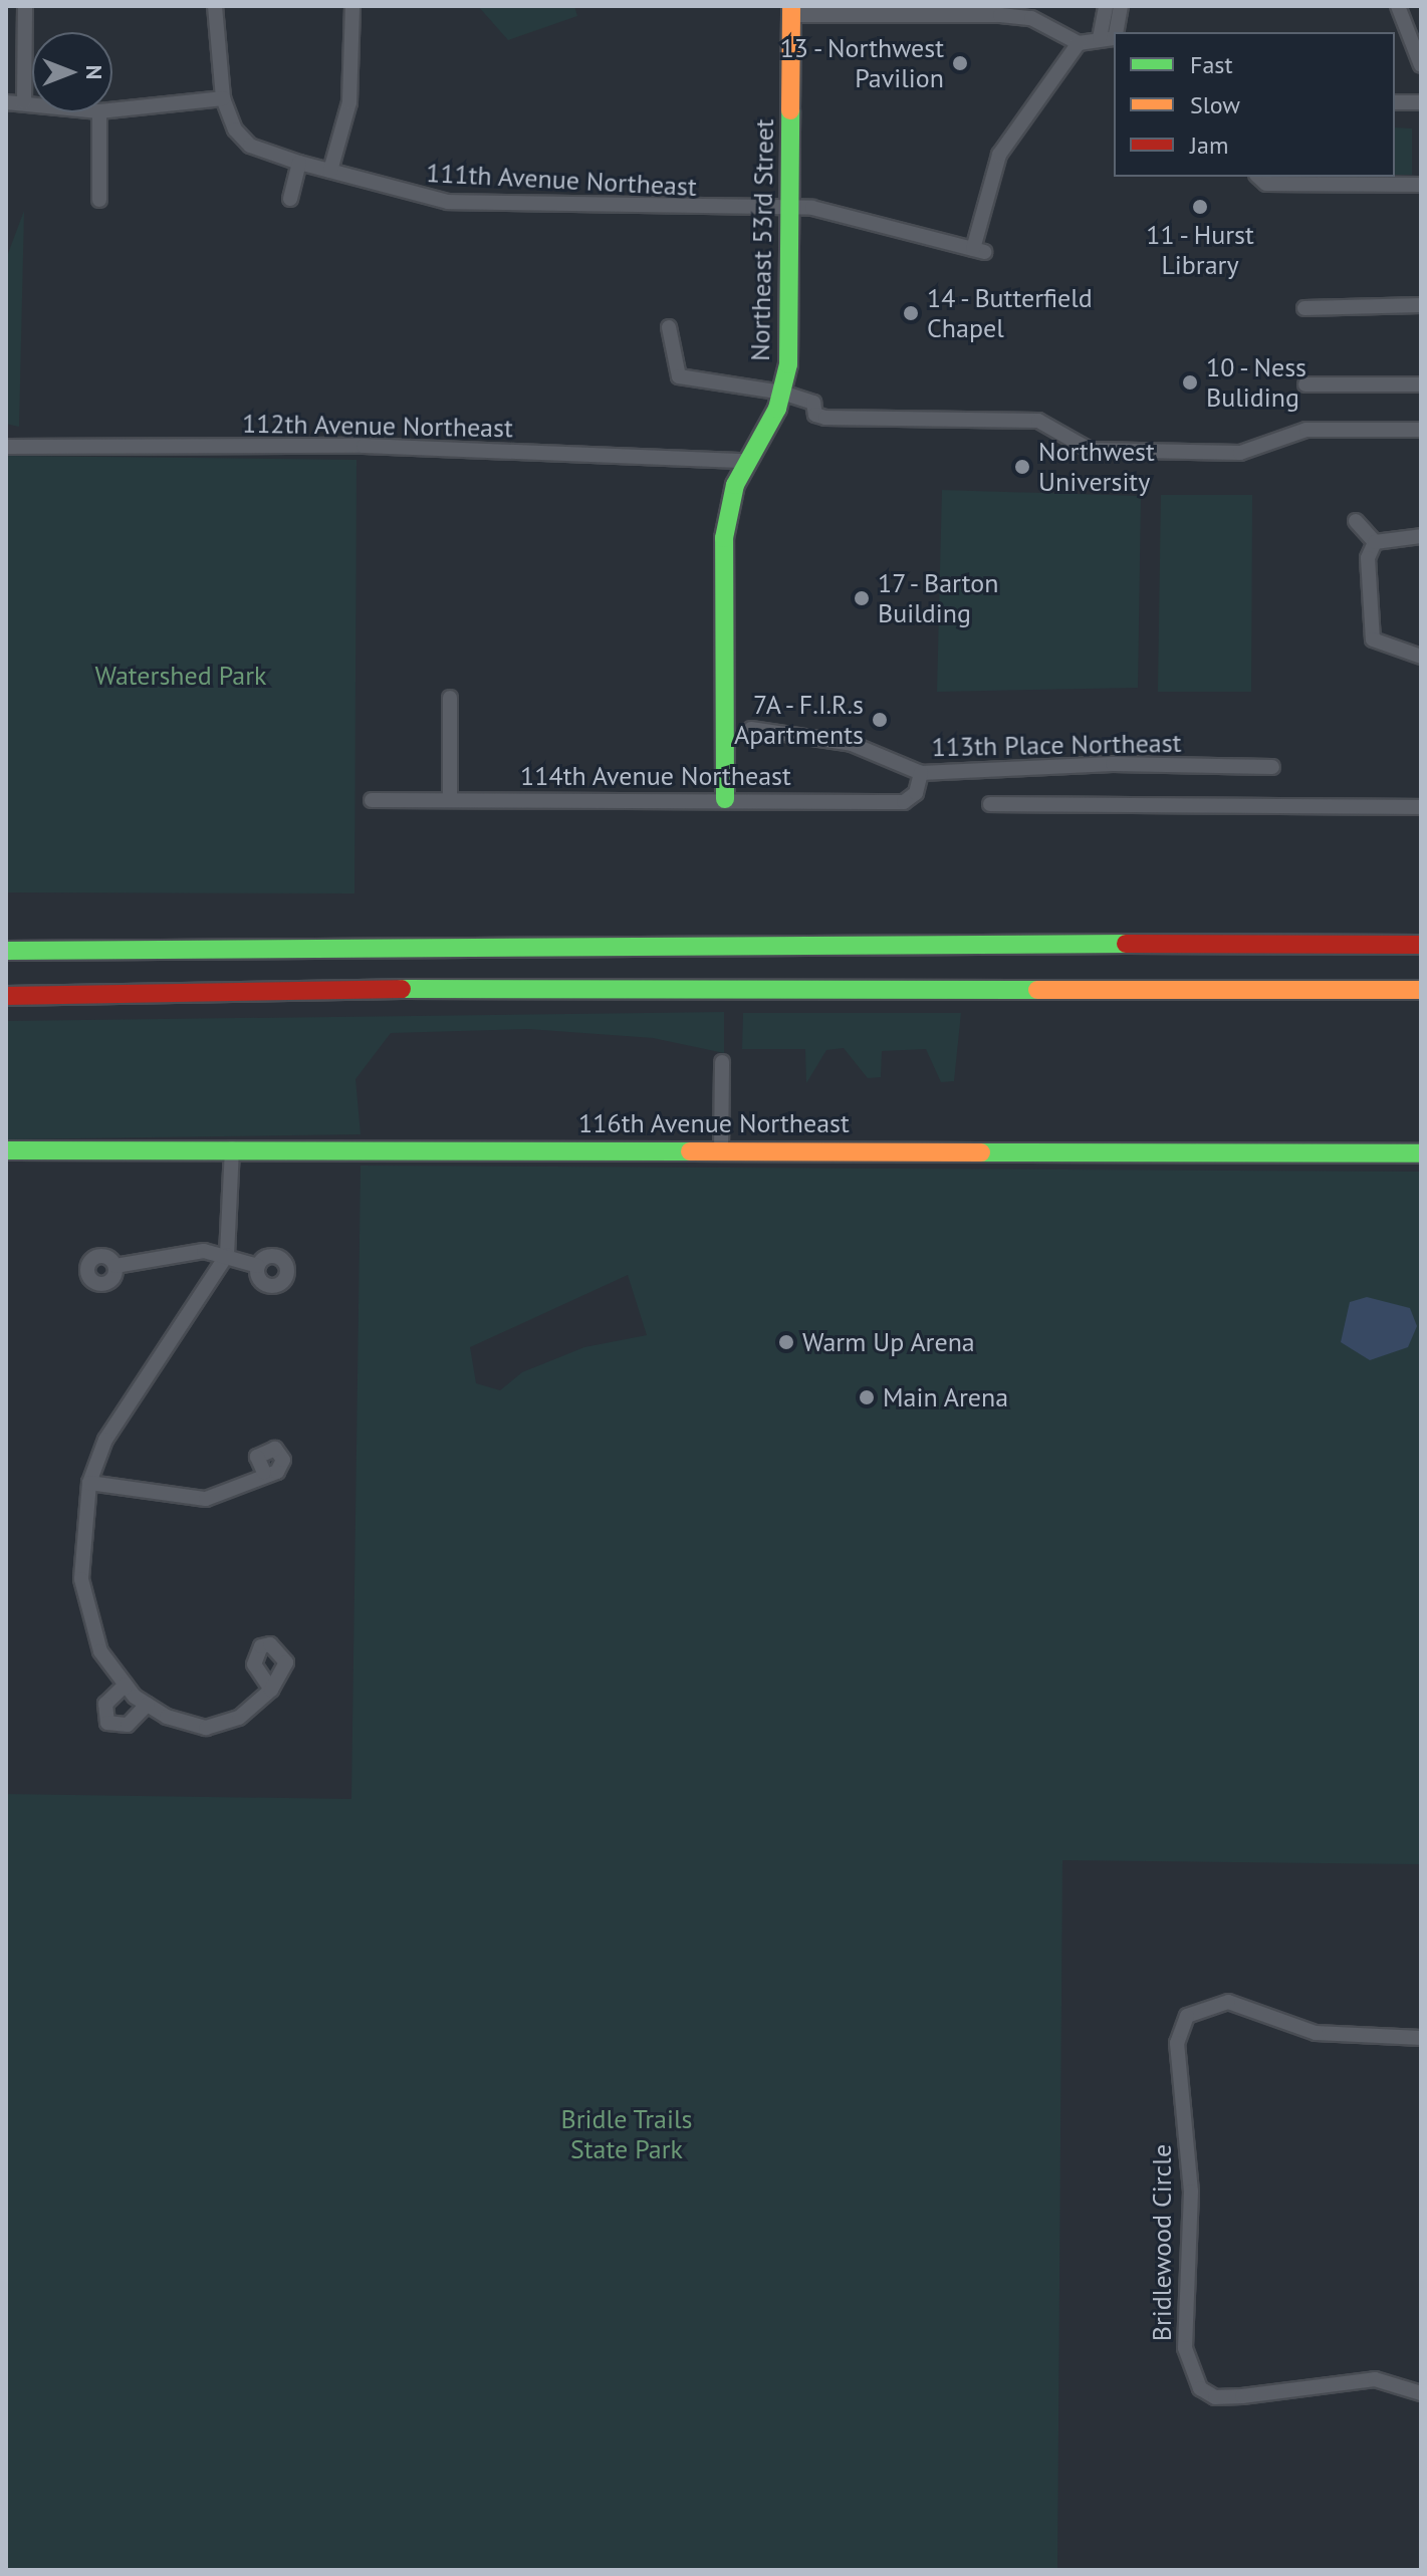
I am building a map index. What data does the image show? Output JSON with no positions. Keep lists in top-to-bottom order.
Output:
{
  "streets": {
    "main road": ["Northeast 53rd Street", "116th Avenue Northeast"],
    "street": [
      "111th Avenue Northeast",
      "112th Avenue Northeast",
      "113th Place Northeast",
      "114th Avenue Northeast",
      "Bridlewood Circle"
    ]
  },
  "crossings": [
    ["111th Avenue Northeast", "Northeast 53rd Street"],
    ["Northeast 53rd Street", "112th Avenue Northeast"],
    ["Northeast 53rd Street", "114th Avenue Northeast"],
    ["113th Place Northeast", "114th Avenue Northeast"]
  ],
  "parks": ["Watershed Park", "Bridle Trails State Park"],
  "places": [
    "13 - Northwest Pavilion",
    "11 - Hurst Library",
    "14 - Butterfield Chapel",
    "10 - Ness Buliding",
    "Northwest University",
    "17 - Barton Building",
    "7A - F.I.R.s Apartments",
    "Warm Up Arena",
    "Main Arena"
  ],
  "legend": ["Fast", "Slow", "Jam"],
  "north": "right"
}
